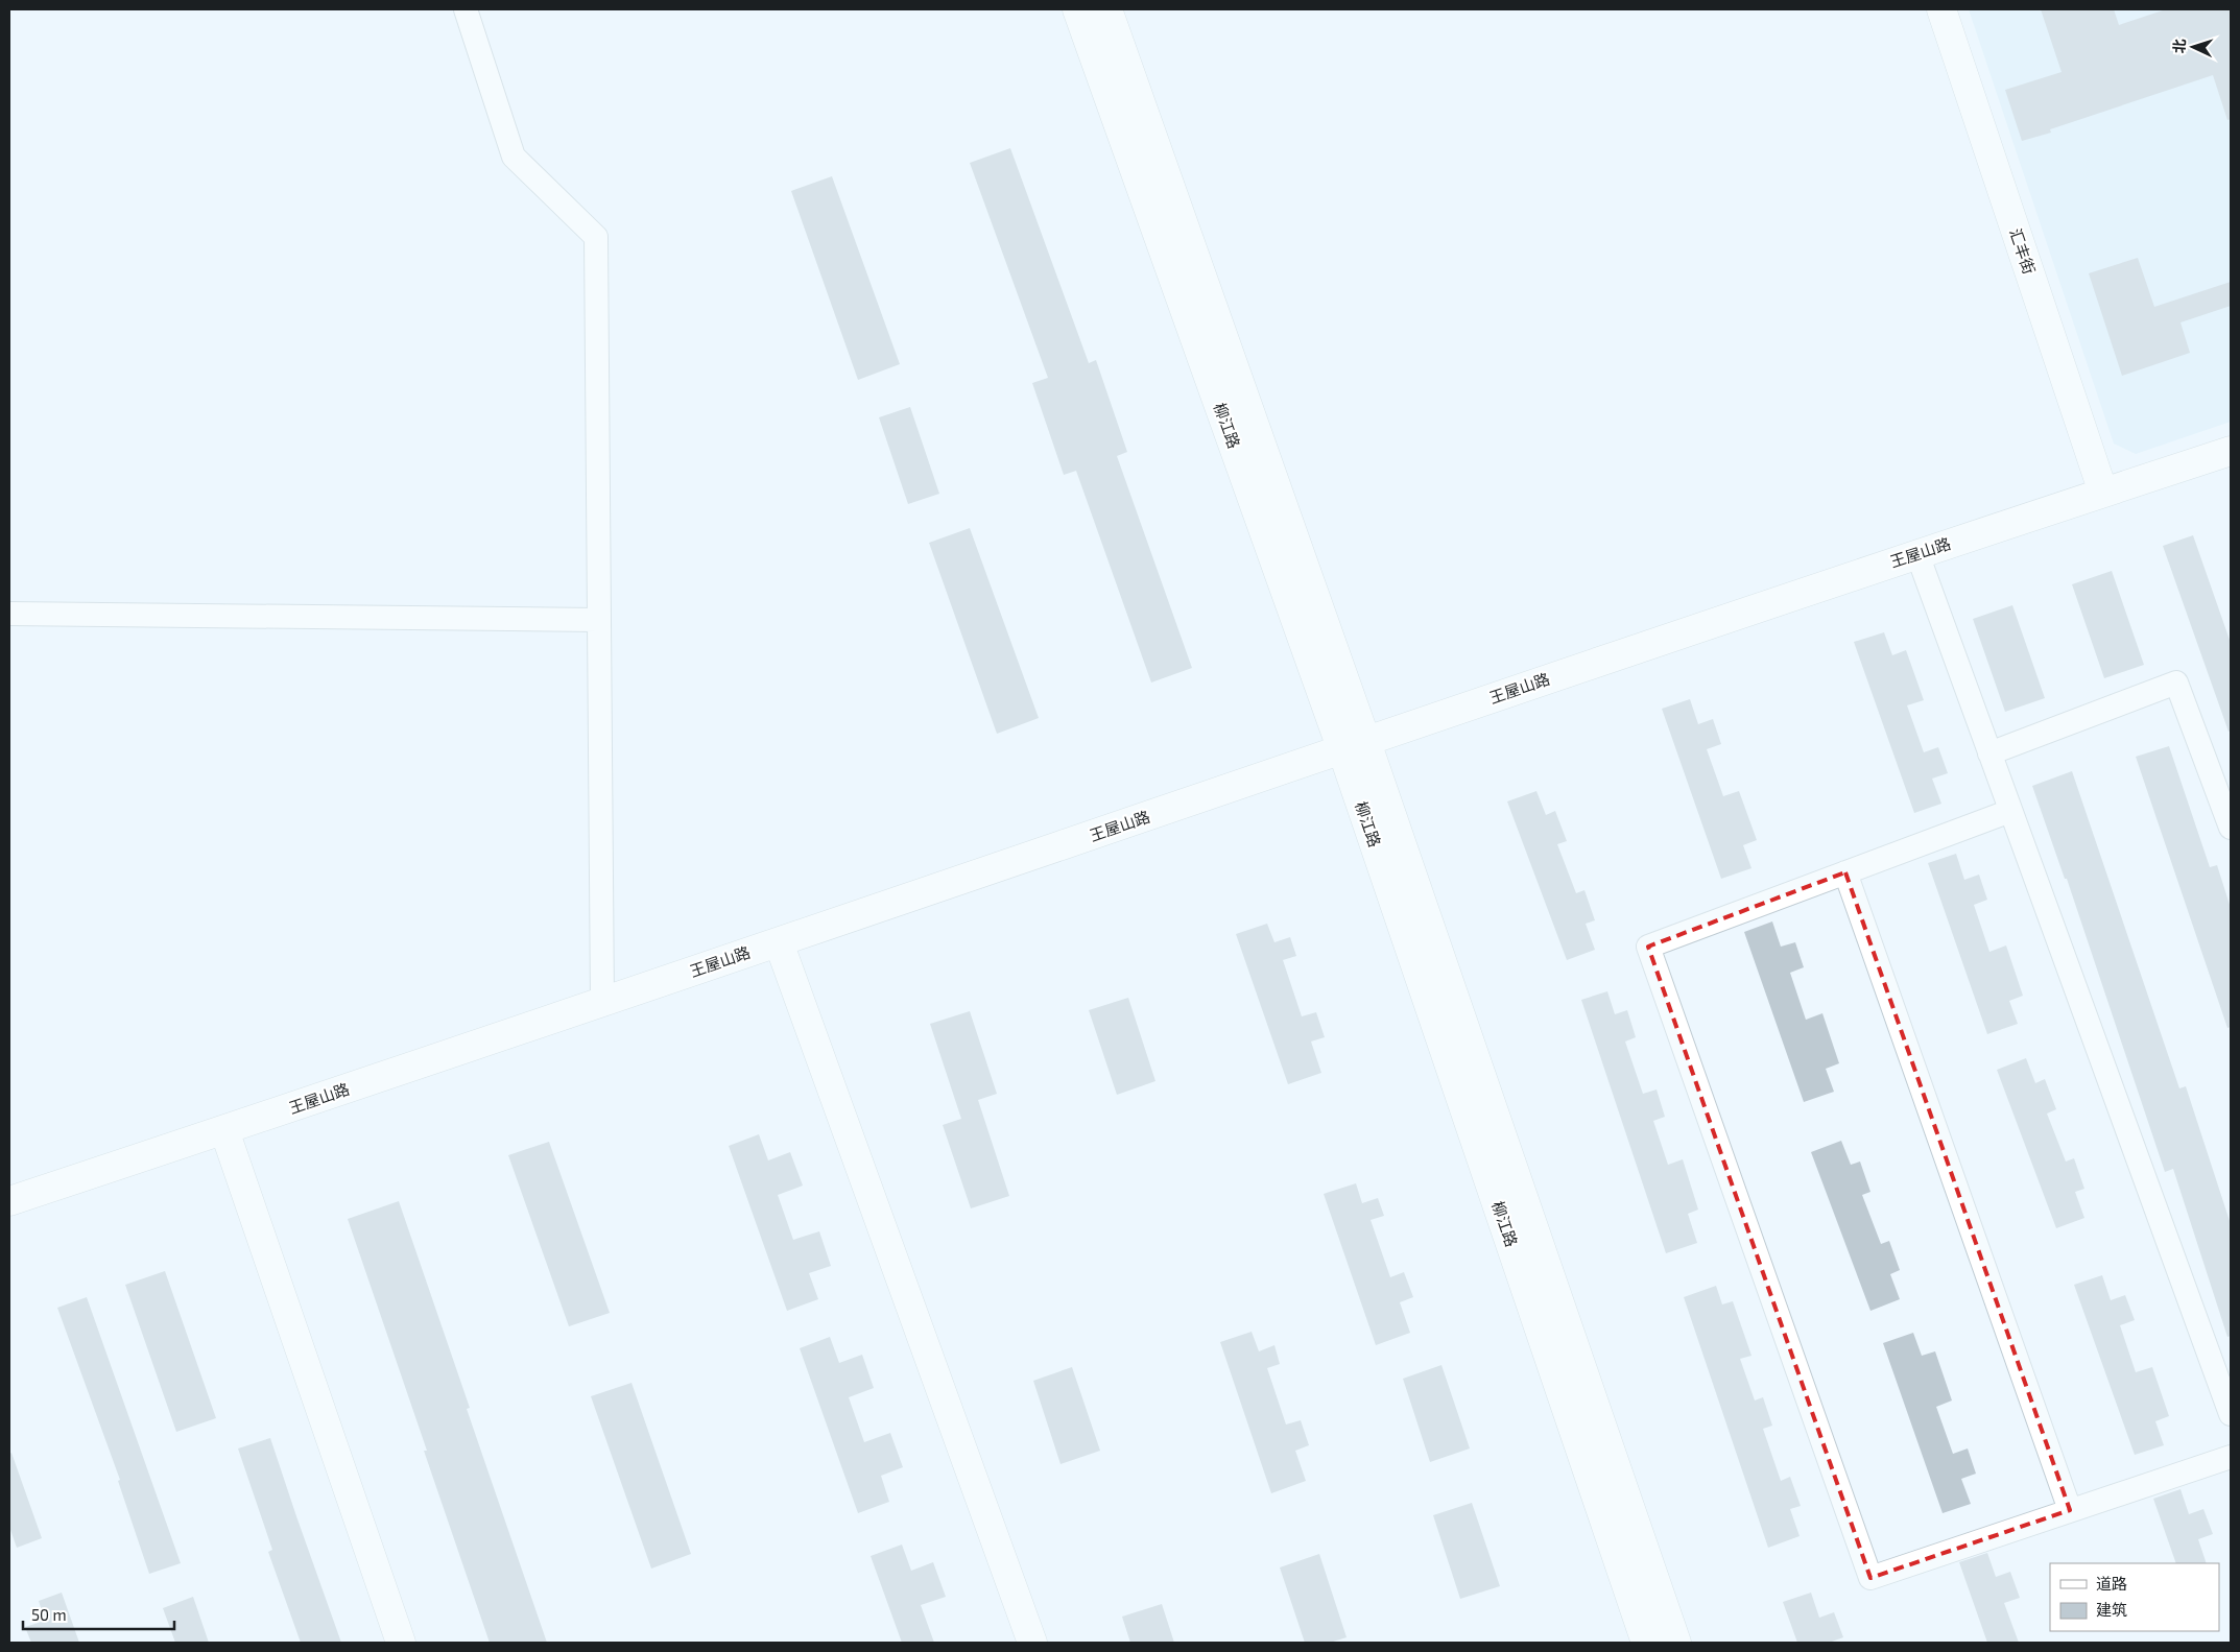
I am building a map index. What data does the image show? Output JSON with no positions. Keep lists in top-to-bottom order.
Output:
{
  "streets": {
    "street": ["汇丰街", "柳江路", "王屋山路"]
  },
  "crossings": [
    ["汇丰街", "王屋山路"],
    ["柳江路", "王屋山路"]
  ],
  "legend": ["道路", "建筑"],
  "scale_bar": "50 m",
  "north": "left"
}
